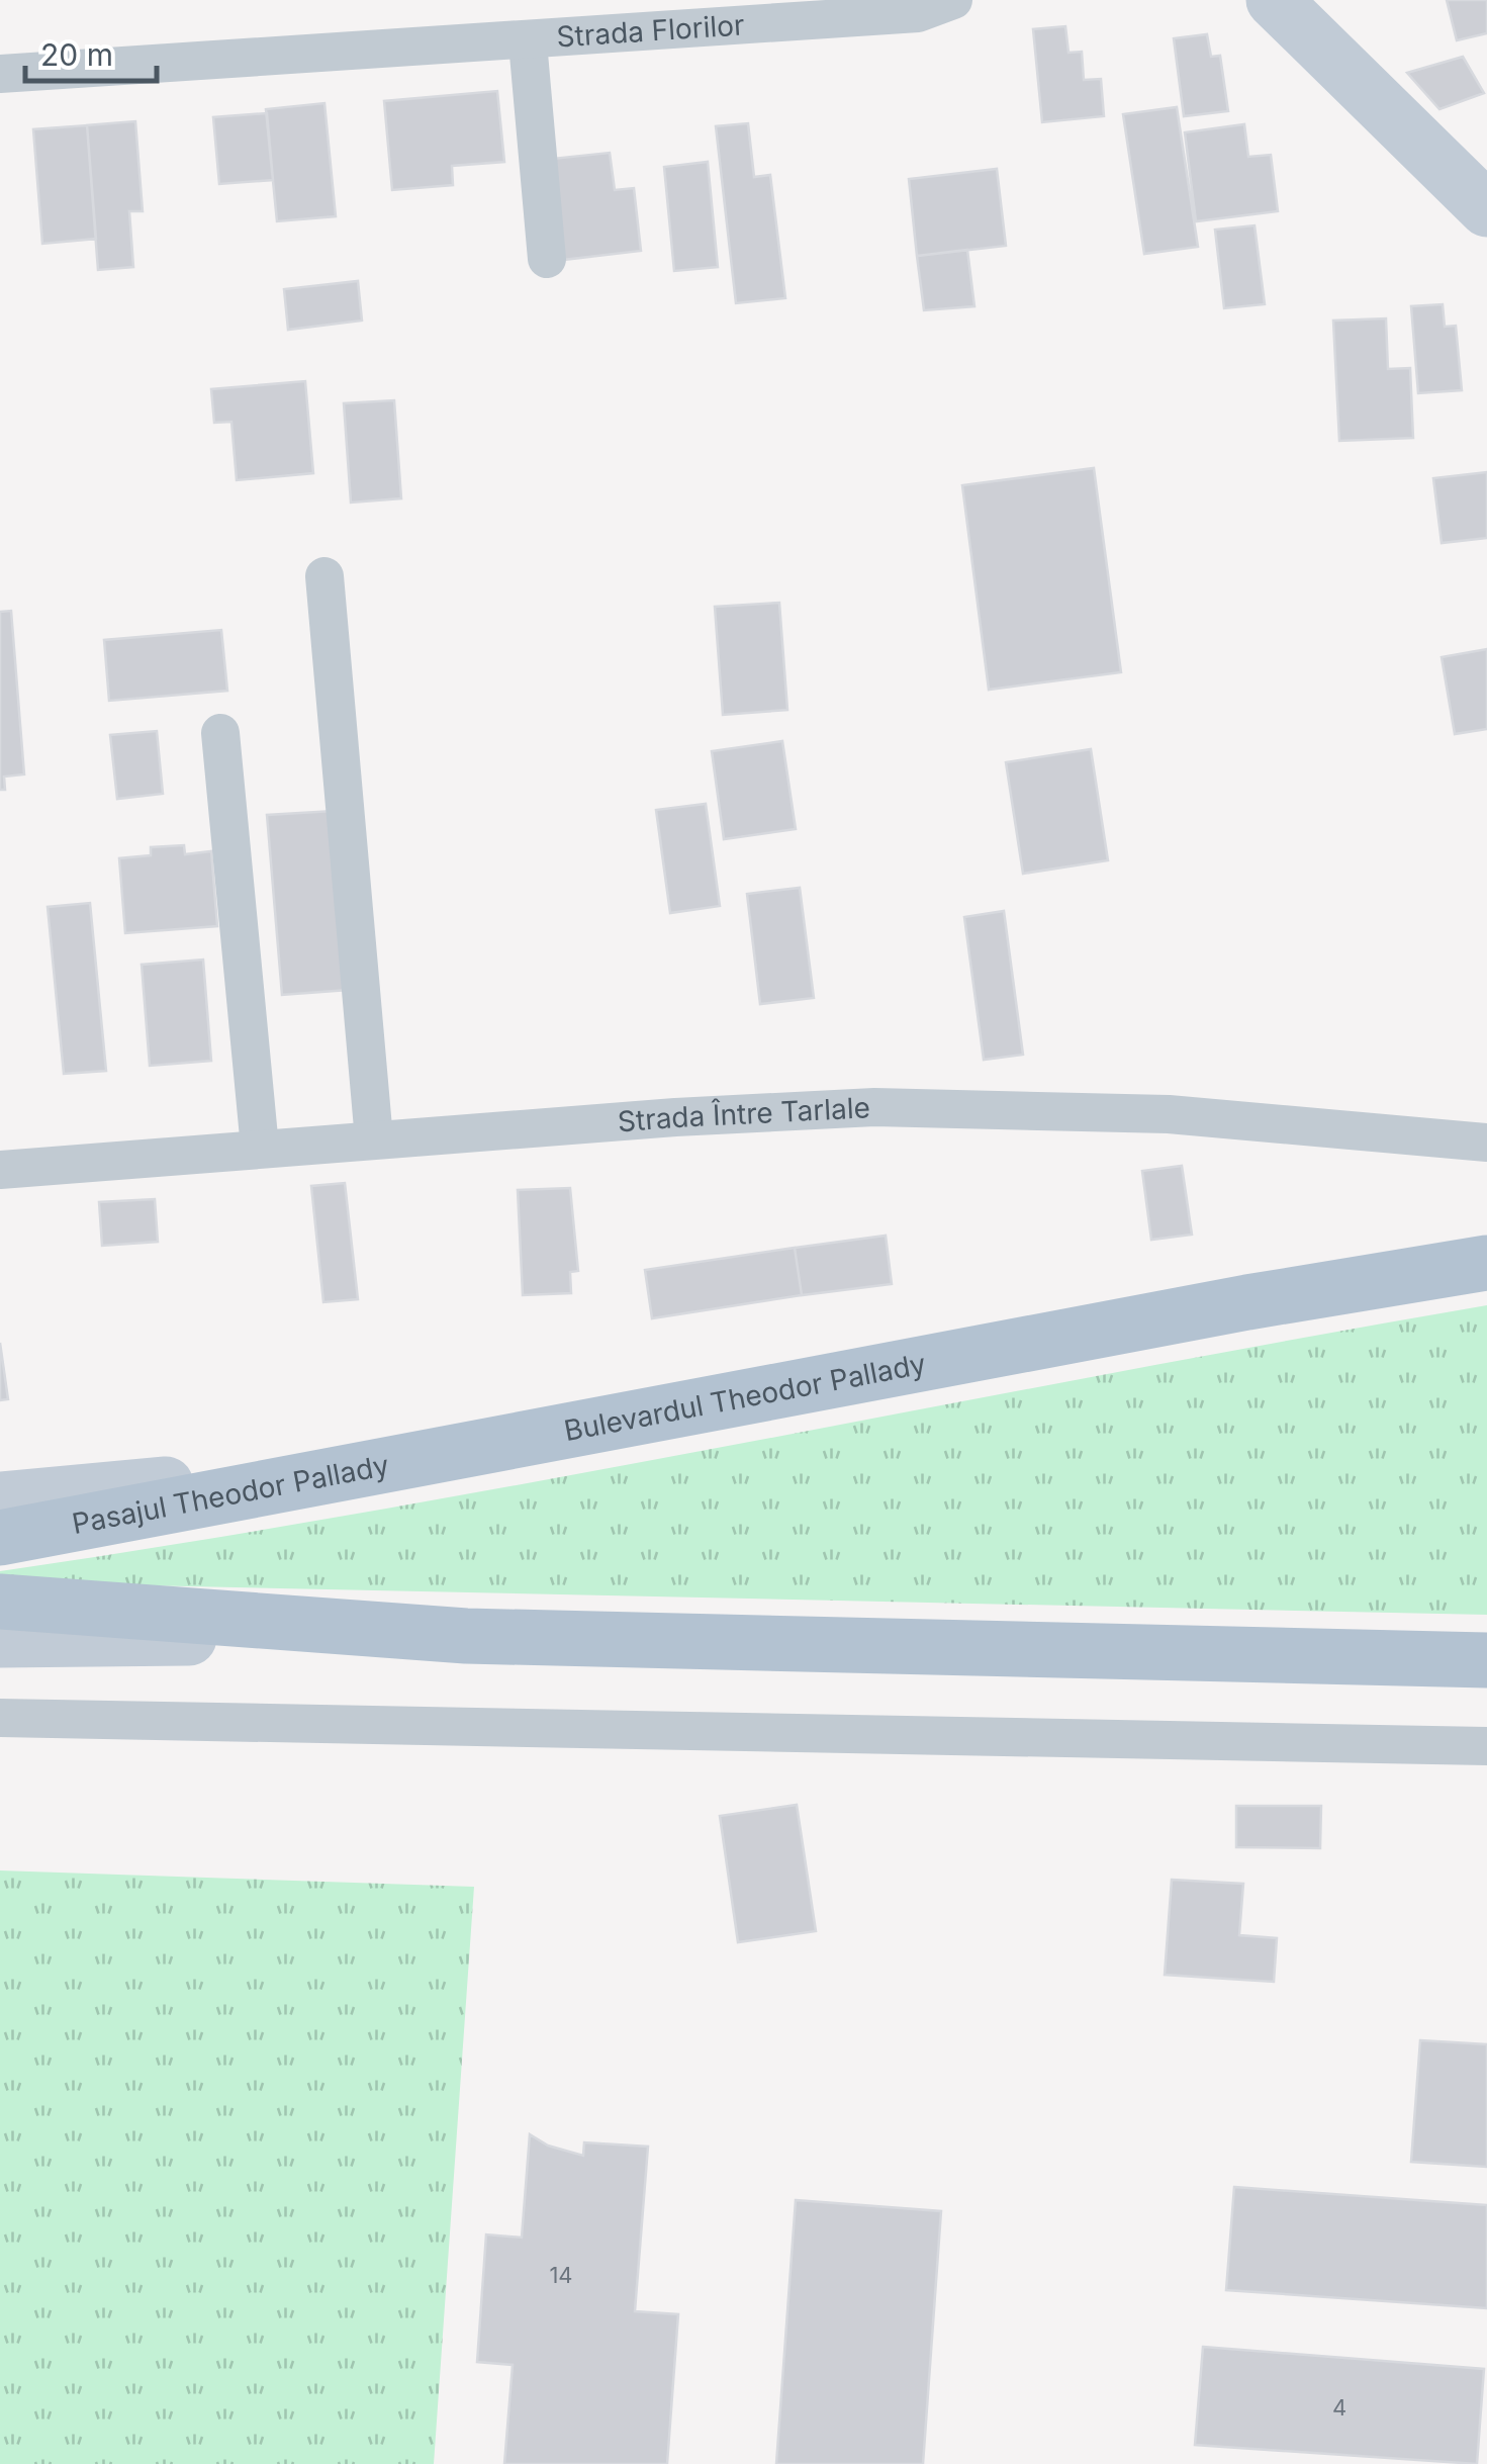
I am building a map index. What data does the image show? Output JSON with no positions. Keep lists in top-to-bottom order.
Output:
{
  "streets": {
    "main road": ["Bulevardul Theodor Pallady", "Pasajul Theodor Pallady"],
    "street": ["Strada Florilor", "Strada Între Tarlale"]
  },
  "crossings": [
    ["Bulevardul Theodor Pallady", "Pasajul Theodor Pallady"]
  ],
  "house_numbers": ["14", "4"],
  "scale_bar": "20 m"
}
